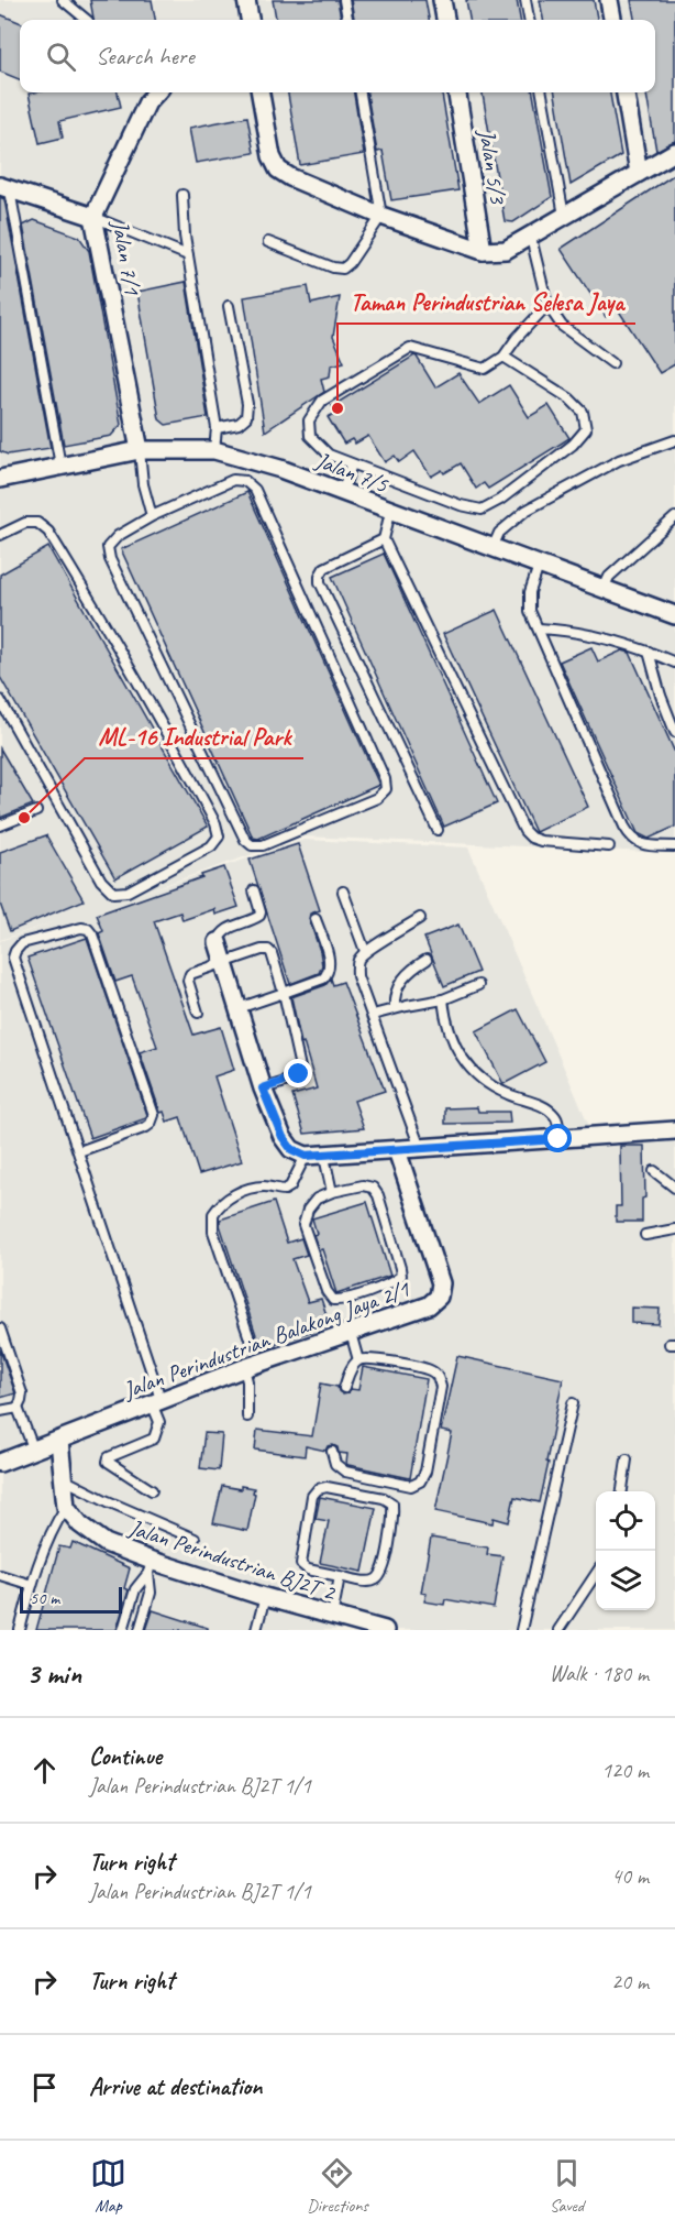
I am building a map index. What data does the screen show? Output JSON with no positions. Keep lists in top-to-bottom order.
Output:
{
  "streets": {
    "street": [
      "Jalan 5/3",
      "Jalan 7/1",
      "Jalan 7/5",
      "Jalan Perindustrian Balakong Jaya 2/1",
      "Jalan Perindustrian BJ2T 2"
    ]
  },
  "crossings": [
    ["Jalan 7/1", "Jalan 7/5"]
  ],
  "places": ["Taman Perindustrian Selesa Jaya", "ML-16 Industrial Park"],
  "scale_bar": "50 m",
  "page": {
    "search": "Search here",
    "scale": "50 m",
    "heading": ["3 min", "Walk · 180 m"],
    "list": [
      ["Continue", "Jalan Perindustrian BJ2T 1/1", "120 m"],
      ["Turn right", "Jalan Perindustrian BJ2T 1/1", "40 m"],
      ["Turn right", "20 m"],
      "Arrive at destination"
    ],
    "nav": ["Map", "Directions", "Saved"]
  }
}
